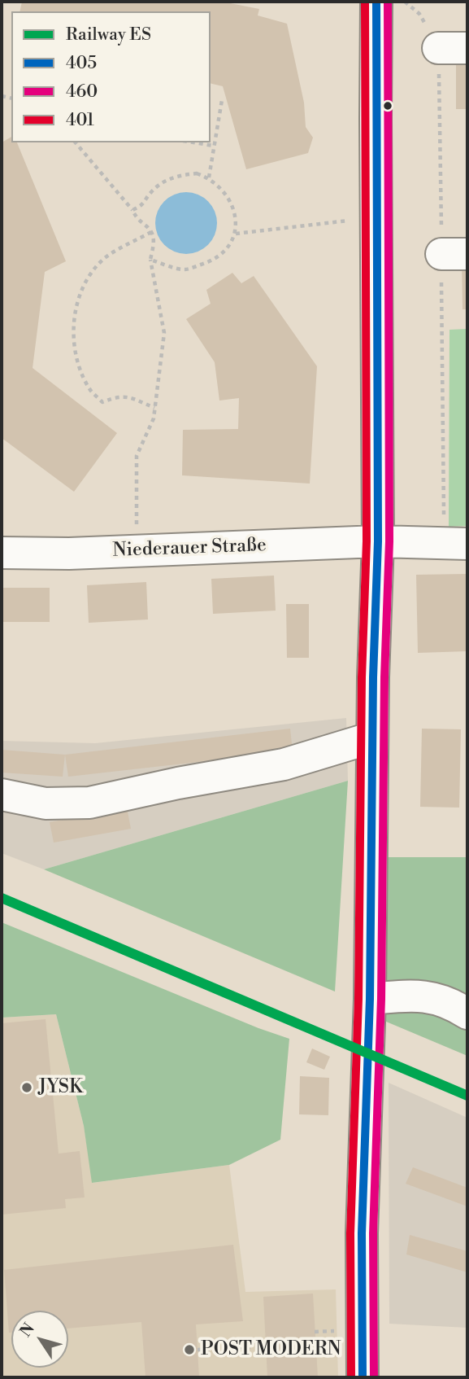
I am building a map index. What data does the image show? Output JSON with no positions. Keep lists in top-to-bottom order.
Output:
{
  "streets": {
    "street": ["Niederauer Straße"]
  },
  "places": ["JYSK", "POST MODERN"],
  "lines": [
    "transit line 405",
    "transit line 460",
    "transit line 401",
    "rail line ES"
  ],
  "legend": [
    "Railway ES",
    "405",
    "460",
    "401"
  ],
  "north": "top left"
}
